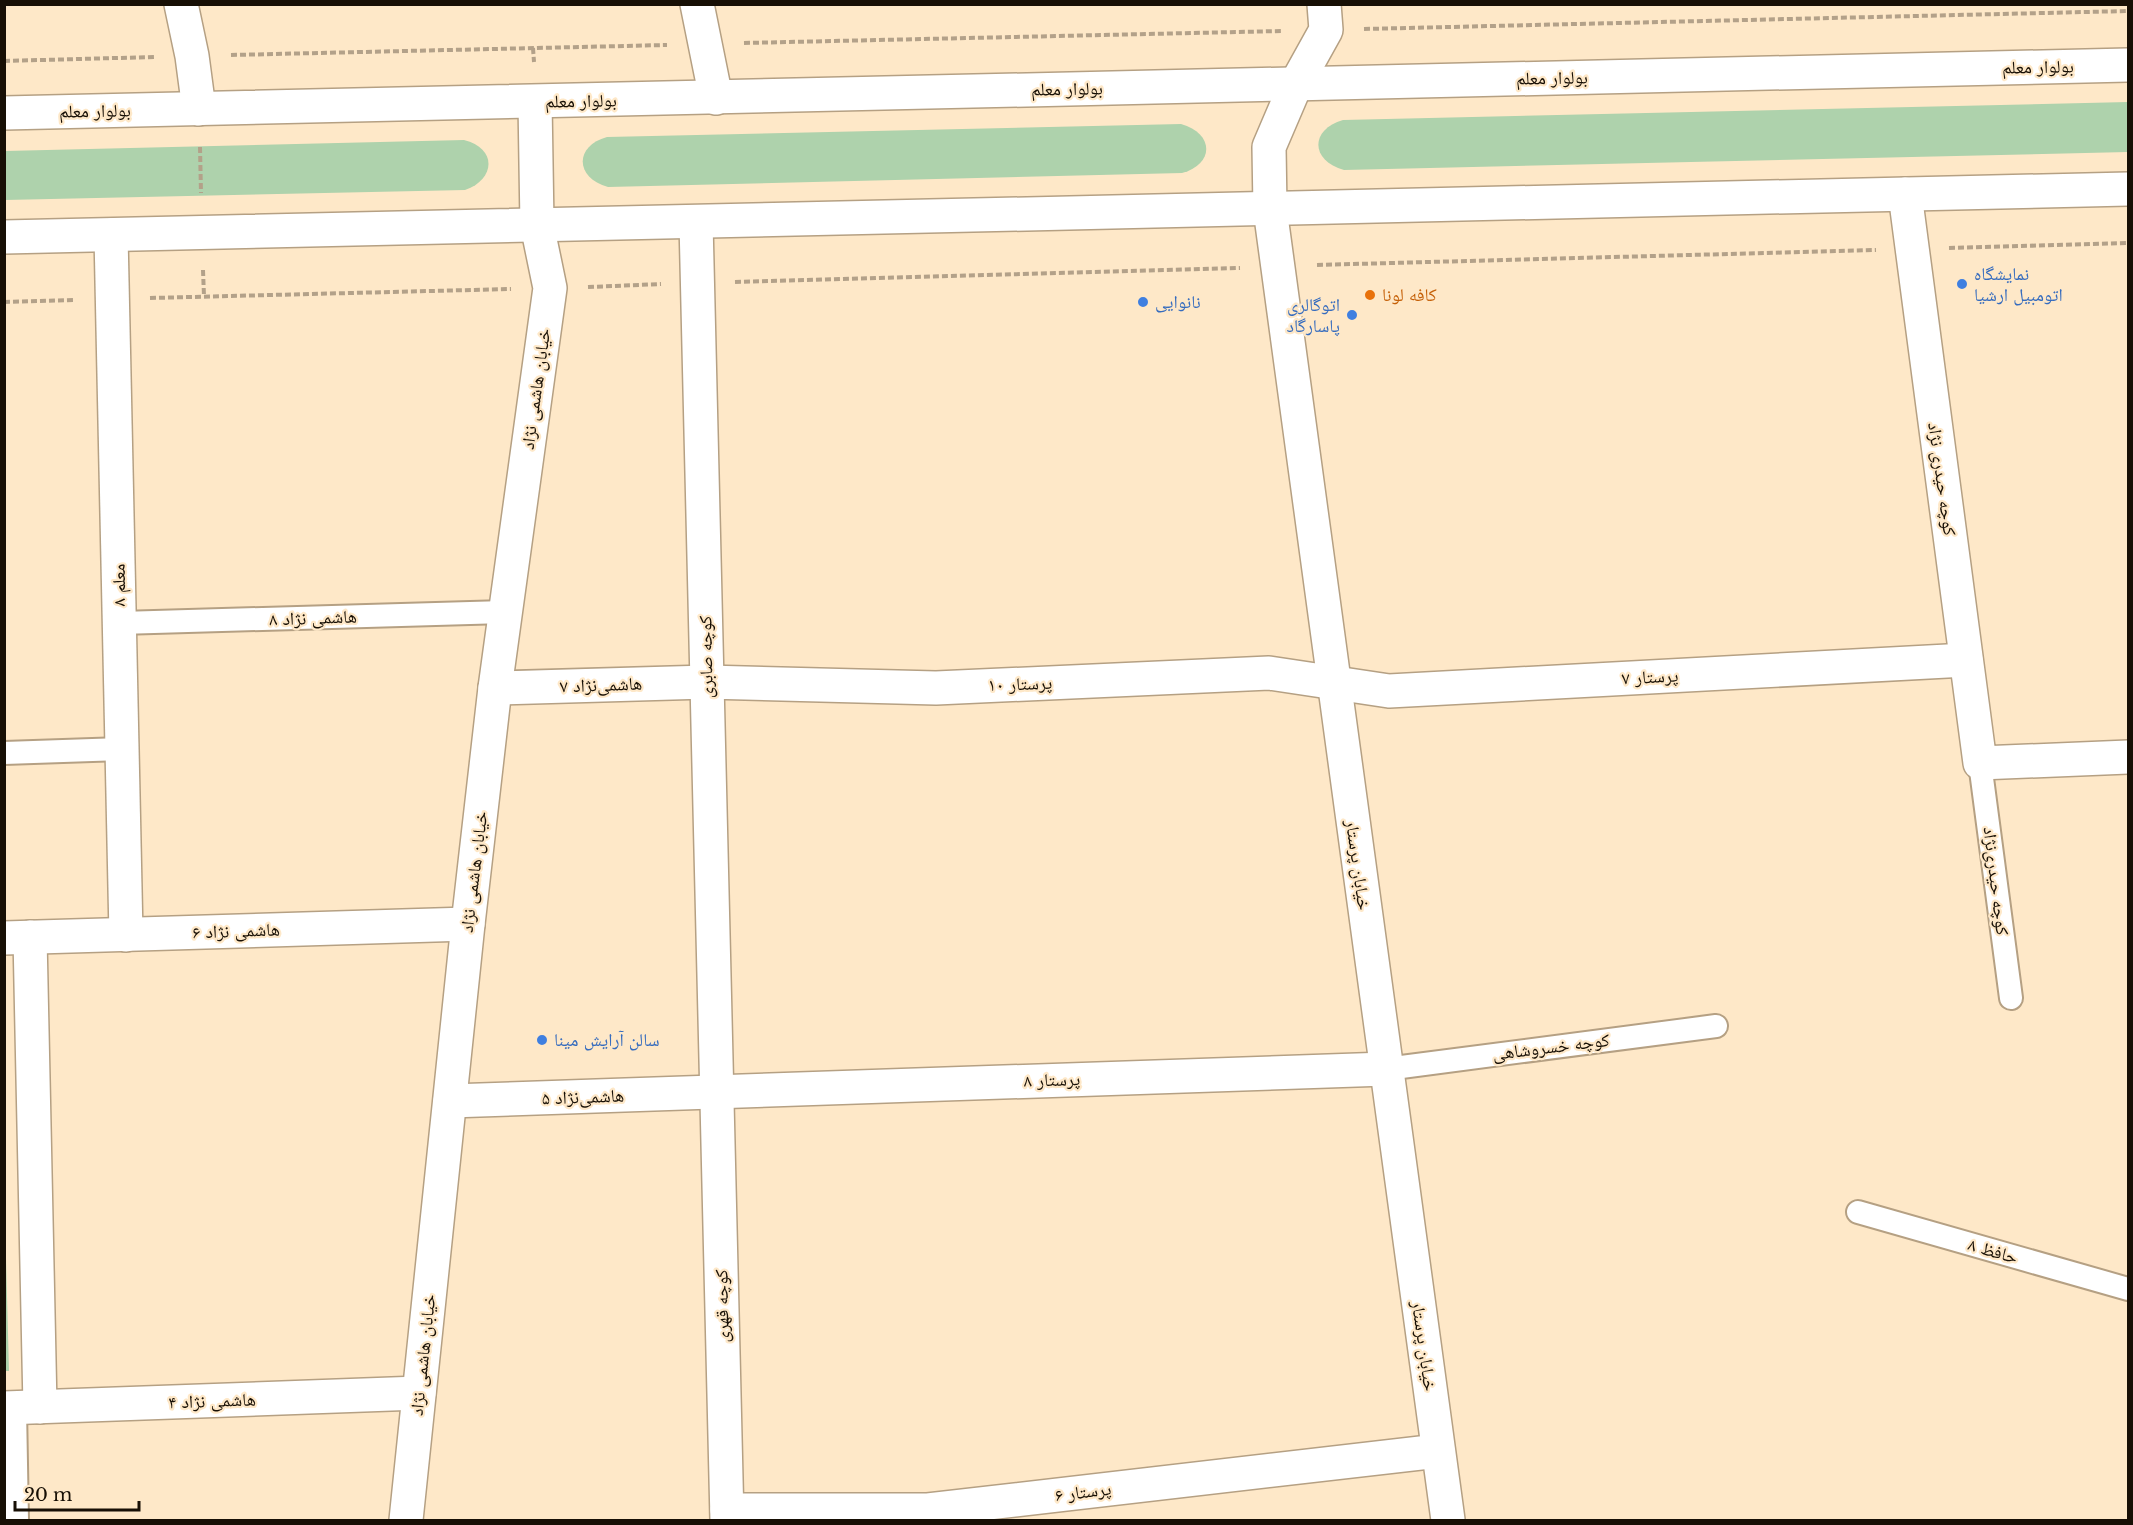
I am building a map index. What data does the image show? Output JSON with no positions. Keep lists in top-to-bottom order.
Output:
{
  "streets": {
    "street": [
      "بولوار معلم",
      "خیابان هاشمی نژاد",
      "کوچه حیدری نژاد",
      "معلم ۸",
      "کوچه صابری",
      "پرستار ۷",
      "پرستار ۱۰",
      "هاشمی‌نژاد ۷",
      "خیابان پرستار",
      "هاشمی نژاد ۶",
      "پرستار ۸",
      "هاشمی‌نژاد ۵",
      "کوچه قهری",
      "هاشمی نژاد ۴",
      "پرستار ۶"
    ],
    "lane": [
      "هاشمی نژاد ۸",
      "کوچه حیدری‌نژاد",
      "کوچه خسروشاهی",
      "حافظ ۸"
    ]
  },
  "crossings": [
    ["بولوار معلم", "خیابان هاشمی نژاد"],
    ["بولوار معلم", "خیابان پرستار"],
    ["خیابان هاشمی نژاد", "هاشمی نژاد ۸"],
    ["خیابان هاشمی نژاد", "هاشمی‌نژاد ۷"],
    ["خیابان هاشمی نژاد", "هاشمی نژاد ۶"],
    ["خیابان هاشمی نژاد", "هاشمی‌نژاد ۵"],
    ["خیابان هاشمی نژاد", "هاشمی نژاد ۴"],
    ["کوچه حیدری نژاد", "پرستار ۷"],
    ["کوچه حیدری نژاد", "کوچه حیدری‌نژاد"],
    ["معلم ۸", "هاشمی نژاد ۸"],
    ["معلم ۸", "هاشمی نژاد ۶"],
    ["کوچه صابری", "پرستار ۱۰"],
    ["کوچه صابری", "هاشمی‌نژاد ۷"],
    ["کوچه صابری", "پرستار ۸"],
    ["کوچه صابری", "هاشمی‌نژاد ۵"],
    ["کوچه صابری", "کوچه قهری"],
    ["پرستار ۷", "پرستار ۱۰"],
    ["پرستار ۷", "خیابان پرستار"],
    ["پرستار ۱۰", "هاشمی‌نژاد ۷"],
    ["پرستار ۱۰", "خیابان پرستار"],
    ["خیابان پرستار", "کوچه خسروشاهی"],
    ["خیابان پرستار", "پرستار ۸"],
    ["خیابان پرستار", "پرستار ۶"],
    ["کوچه خسروشاهی", "پرستار ۸"],
    ["پرستار ۸", "هاشمی‌نژاد ۵"],
    ["پرستار ۸", "کوچه قهری"],
    ["هاشمی‌نژاد ۵", "کوچه قهری"],
    ["کوچه قهری", "پرستار ۶"]
  ],
  "places": [
    "نمایشگاه اتومبیل ارشیا",
    "کافه لونا",
    "نانوایی",
    "اتوگالری پاسارگاد",
    "سالن آرایش مینا"
  ],
  "scale_bar": "20 m"
}
